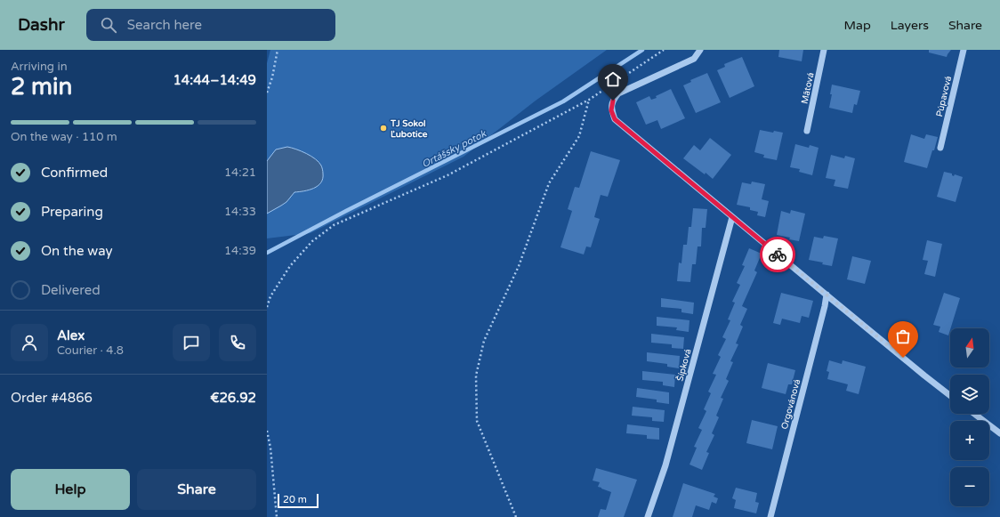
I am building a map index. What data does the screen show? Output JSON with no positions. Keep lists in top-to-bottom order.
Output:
{
  "streets": {
    "street": [
      "Mätová",
      "Púpavová",
      "Šípková",
      "Orgovánová"
    ]
  },
  "water": ["Ortášsky potok"],
  "places": ["TJ Sokol Ľubotice"],
  "scale_bar": "20 m",
  "north": "top",
  "page": {
    "header": "Dashr",
    "search": "Search here",
    "nav": ["Map", "Layers", "Share"],
    "heading": ["2 min", "Arriving in", "14:44–14:49"],
    "panel": [
      "Alex",
      "Courier · 4.8",
      "Order #4866",
      "€26.92"
    ],
    "bar": "On the way · 110 m",
    "list": [
      ["Confirmed", "14:21"],
      ["Preparing", "14:33"],
      ["On the way", "14:39"],
      "Delivered"
    ],
    "map_buttons": ["+", "−"],
    "buttons": ["Help", "Share"],
    "scale": "20 m"
  }
}
